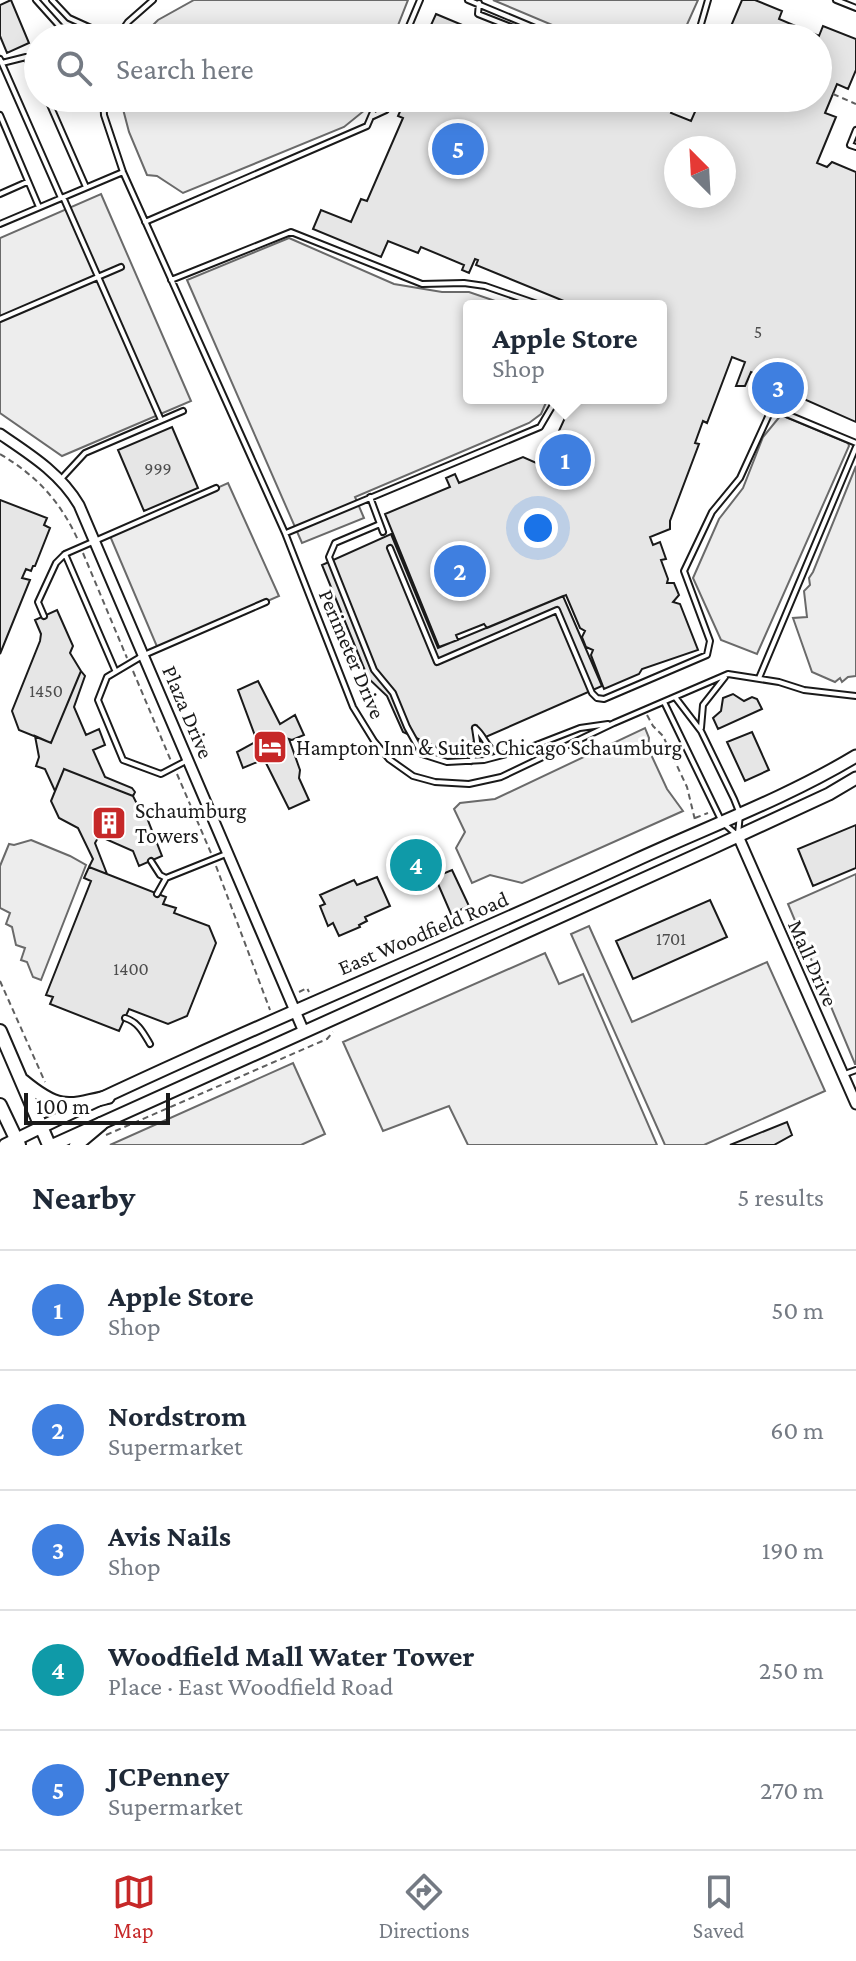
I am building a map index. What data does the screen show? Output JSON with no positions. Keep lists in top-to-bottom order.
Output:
{
  "streets": {
    "street": ["Plaza Drive", "East Woodfield Road", "Mall Drive"],
    "lane": ["Perimeter Drive"]
  },
  "crossings": [
    ["Perimeter Drive", "Mall Drive"],
    ["Plaza Drive", "East Woodfield Road"],
    ["East Woodfield Road", "Mall Drive"]
  ],
  "places": {
    "hotel": ["Hampton Inn & Suites Chicago Schaumburg"],
    "building": ["Schaumburg Towers"]
  },
  "house_numbers": [
    "5",
    "999",
    "1450",
    "1701",
    "1400"
  ],
  "scale_bar": "100 m",
  "north": "top left",
  "page": {
    "search": "Search here",
    "pins": [
      "5",
      "3",
      "1",
      "2",
      "4"
    ],
    "popup": ["Apple Store", "Shop"],
    "scale": "100 m",
    "heading": ["Nearby", "5 results"],
    "list": [
      {
        "mark": "1",
        "name": "Apple Store",
        "note": "Shop",
        "value": "50 m"
      },
      {
        "mark": "2",
        "name": "Nordstrom",
        "note": "Supermarket",
        "value": "60 m"
      },
      {
        "mark": "3",
        "name": "Avis Nails",
        "note": "Shop",
        "value": "190 m"
      },
      {
        "mark": "4",
        "name": "Woodfield Mall Water Tower",
        "note": "Place · East Woodfield Road",
        "value": "250 m"
      },
      {
        "mark": "5",
        "name": "JCPenney",
        "note": "Supermarket",
        "value": "270 m"
      }
    ],
    "nav": ["Map", "Directions", "Saved"]
  }
}
